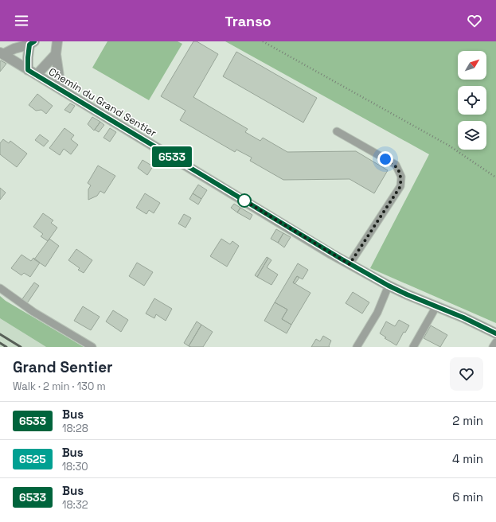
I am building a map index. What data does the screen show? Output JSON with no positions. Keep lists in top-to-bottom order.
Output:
{
  "streets": {
    "street": ["Chemin du Grand Sentier"]
  },
  "lines": ["bus line 6533"],
  "north": "top right",
  "page": {
    "header": "Transo",
    "on_map": "6533",
    "heading": ["Grand Sentier", "Walk · 2 min · 130 m"],
    "list": [
      {
        "mark": "6533",
        "name": "Bus",
        "note": "18:28",
        "value": "2 min"
      },
      {
        "mark": "6525",
        "name": "Bus",
        "note": "18:30",
        "value": "4 min"
      },
      {
        "mark": "6533",
        "name": "Bus",
        "note": "18:32",
        "value": "6 min"
      }
    ]
  }
}
